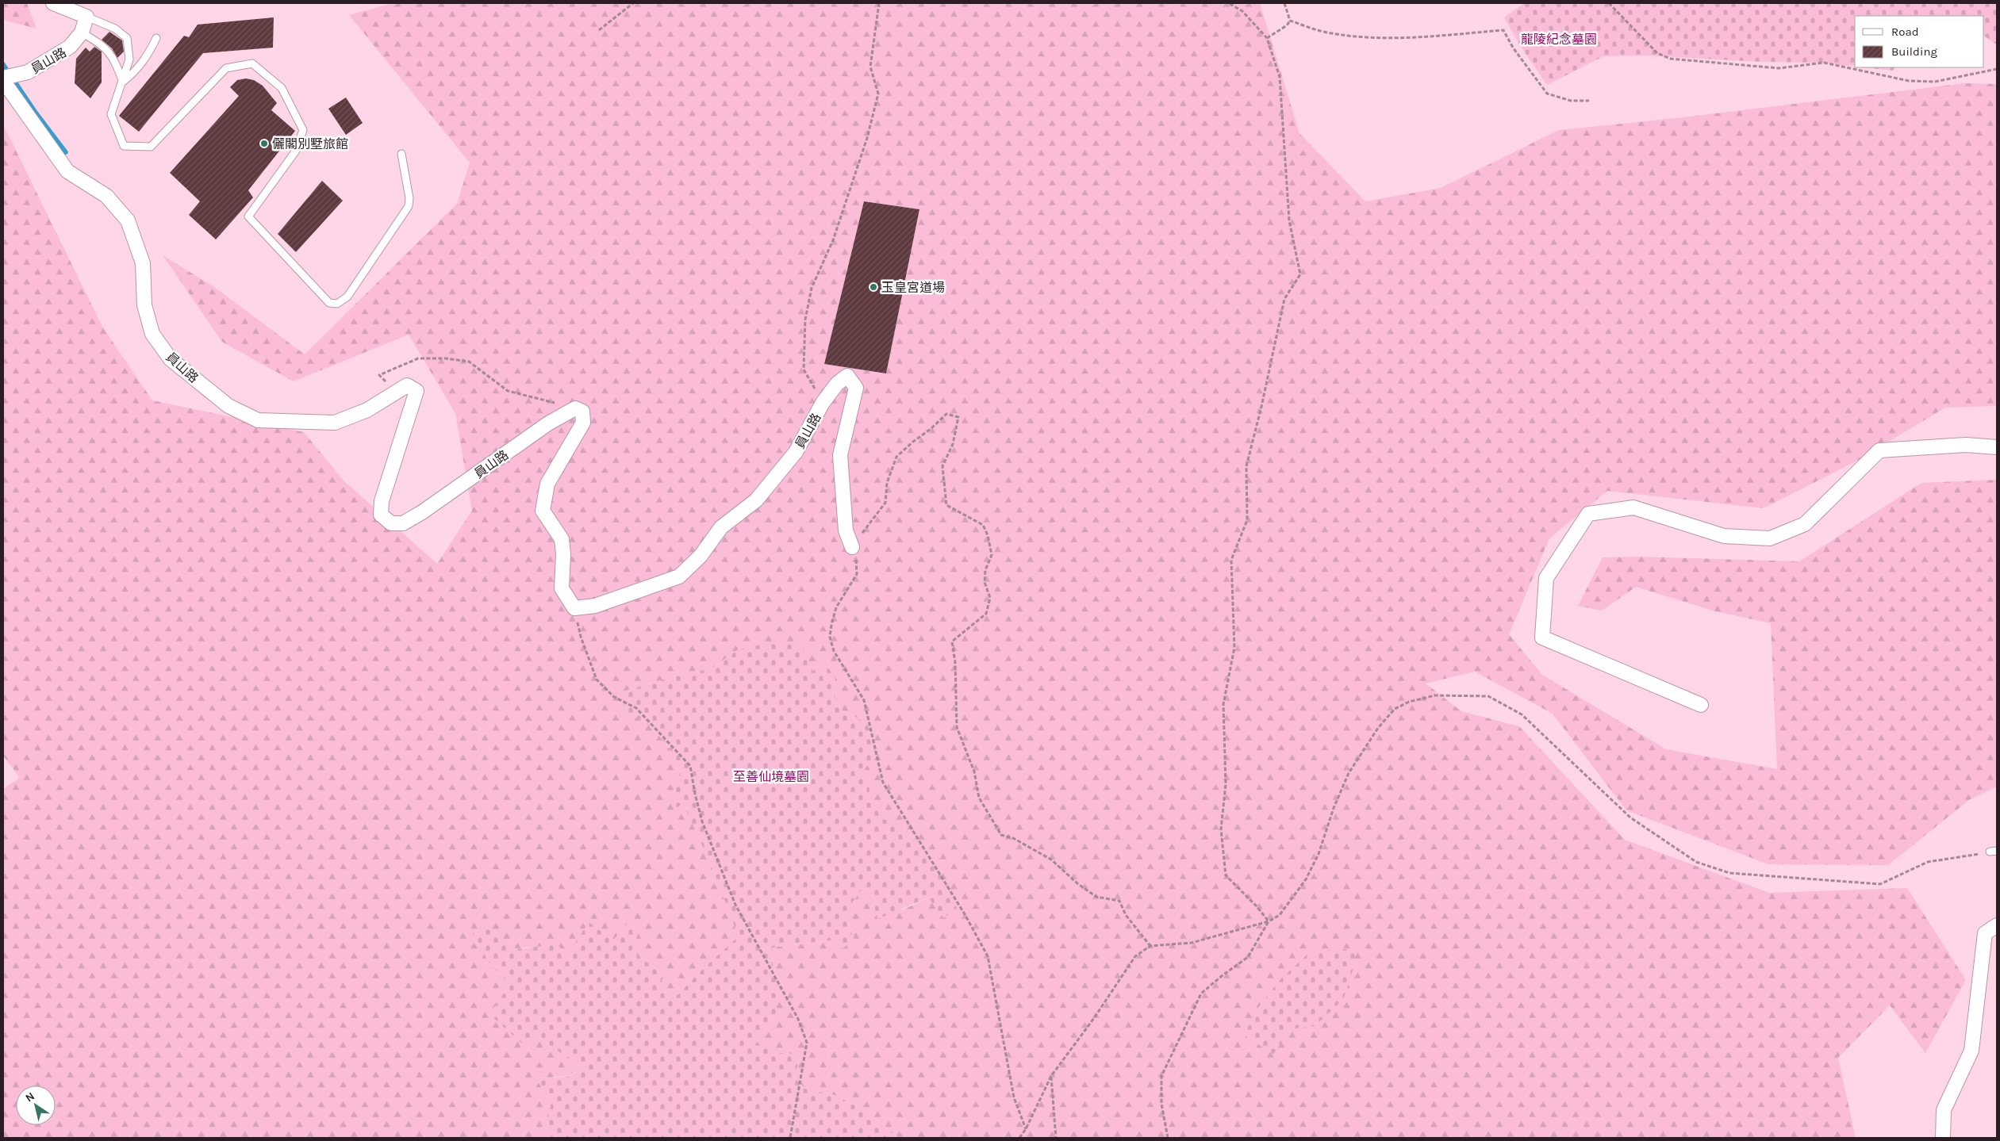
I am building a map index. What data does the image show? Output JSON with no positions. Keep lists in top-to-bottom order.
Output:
{
  "streets": {
    "street": ["員山路"]
  },
  "parks": ["龍陵紀念墓園", "至善仙境墓園"],
  "places": ["儷閣別墅旅館", "玉皇宮道場"],
  "legend": ["Road", "Building"],
  "north": "top left"
}
